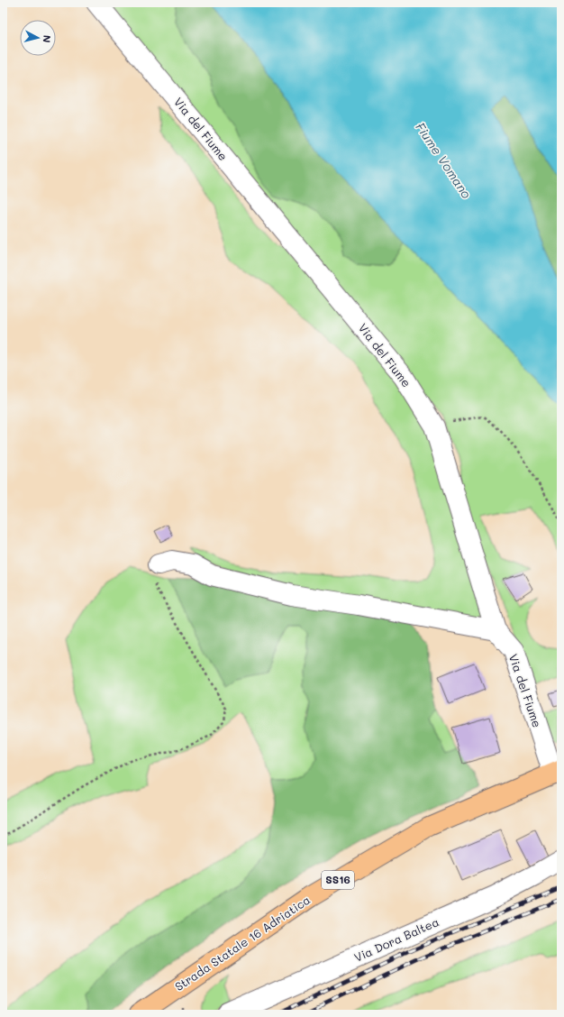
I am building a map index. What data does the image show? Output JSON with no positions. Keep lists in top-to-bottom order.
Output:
{
  "streets": {
    "main road": ["SS16", "Strada Statale 16 Adriatica"],
    "street": ["Via del Fiume", "Via Dora Baltea"]
  },
  "crossings": [
    ["Via del Fiume", "Strada Statale 16 Adriatica"]
  ],
  "water": ["Fiume Vomano"],
  "north": "right"
}
